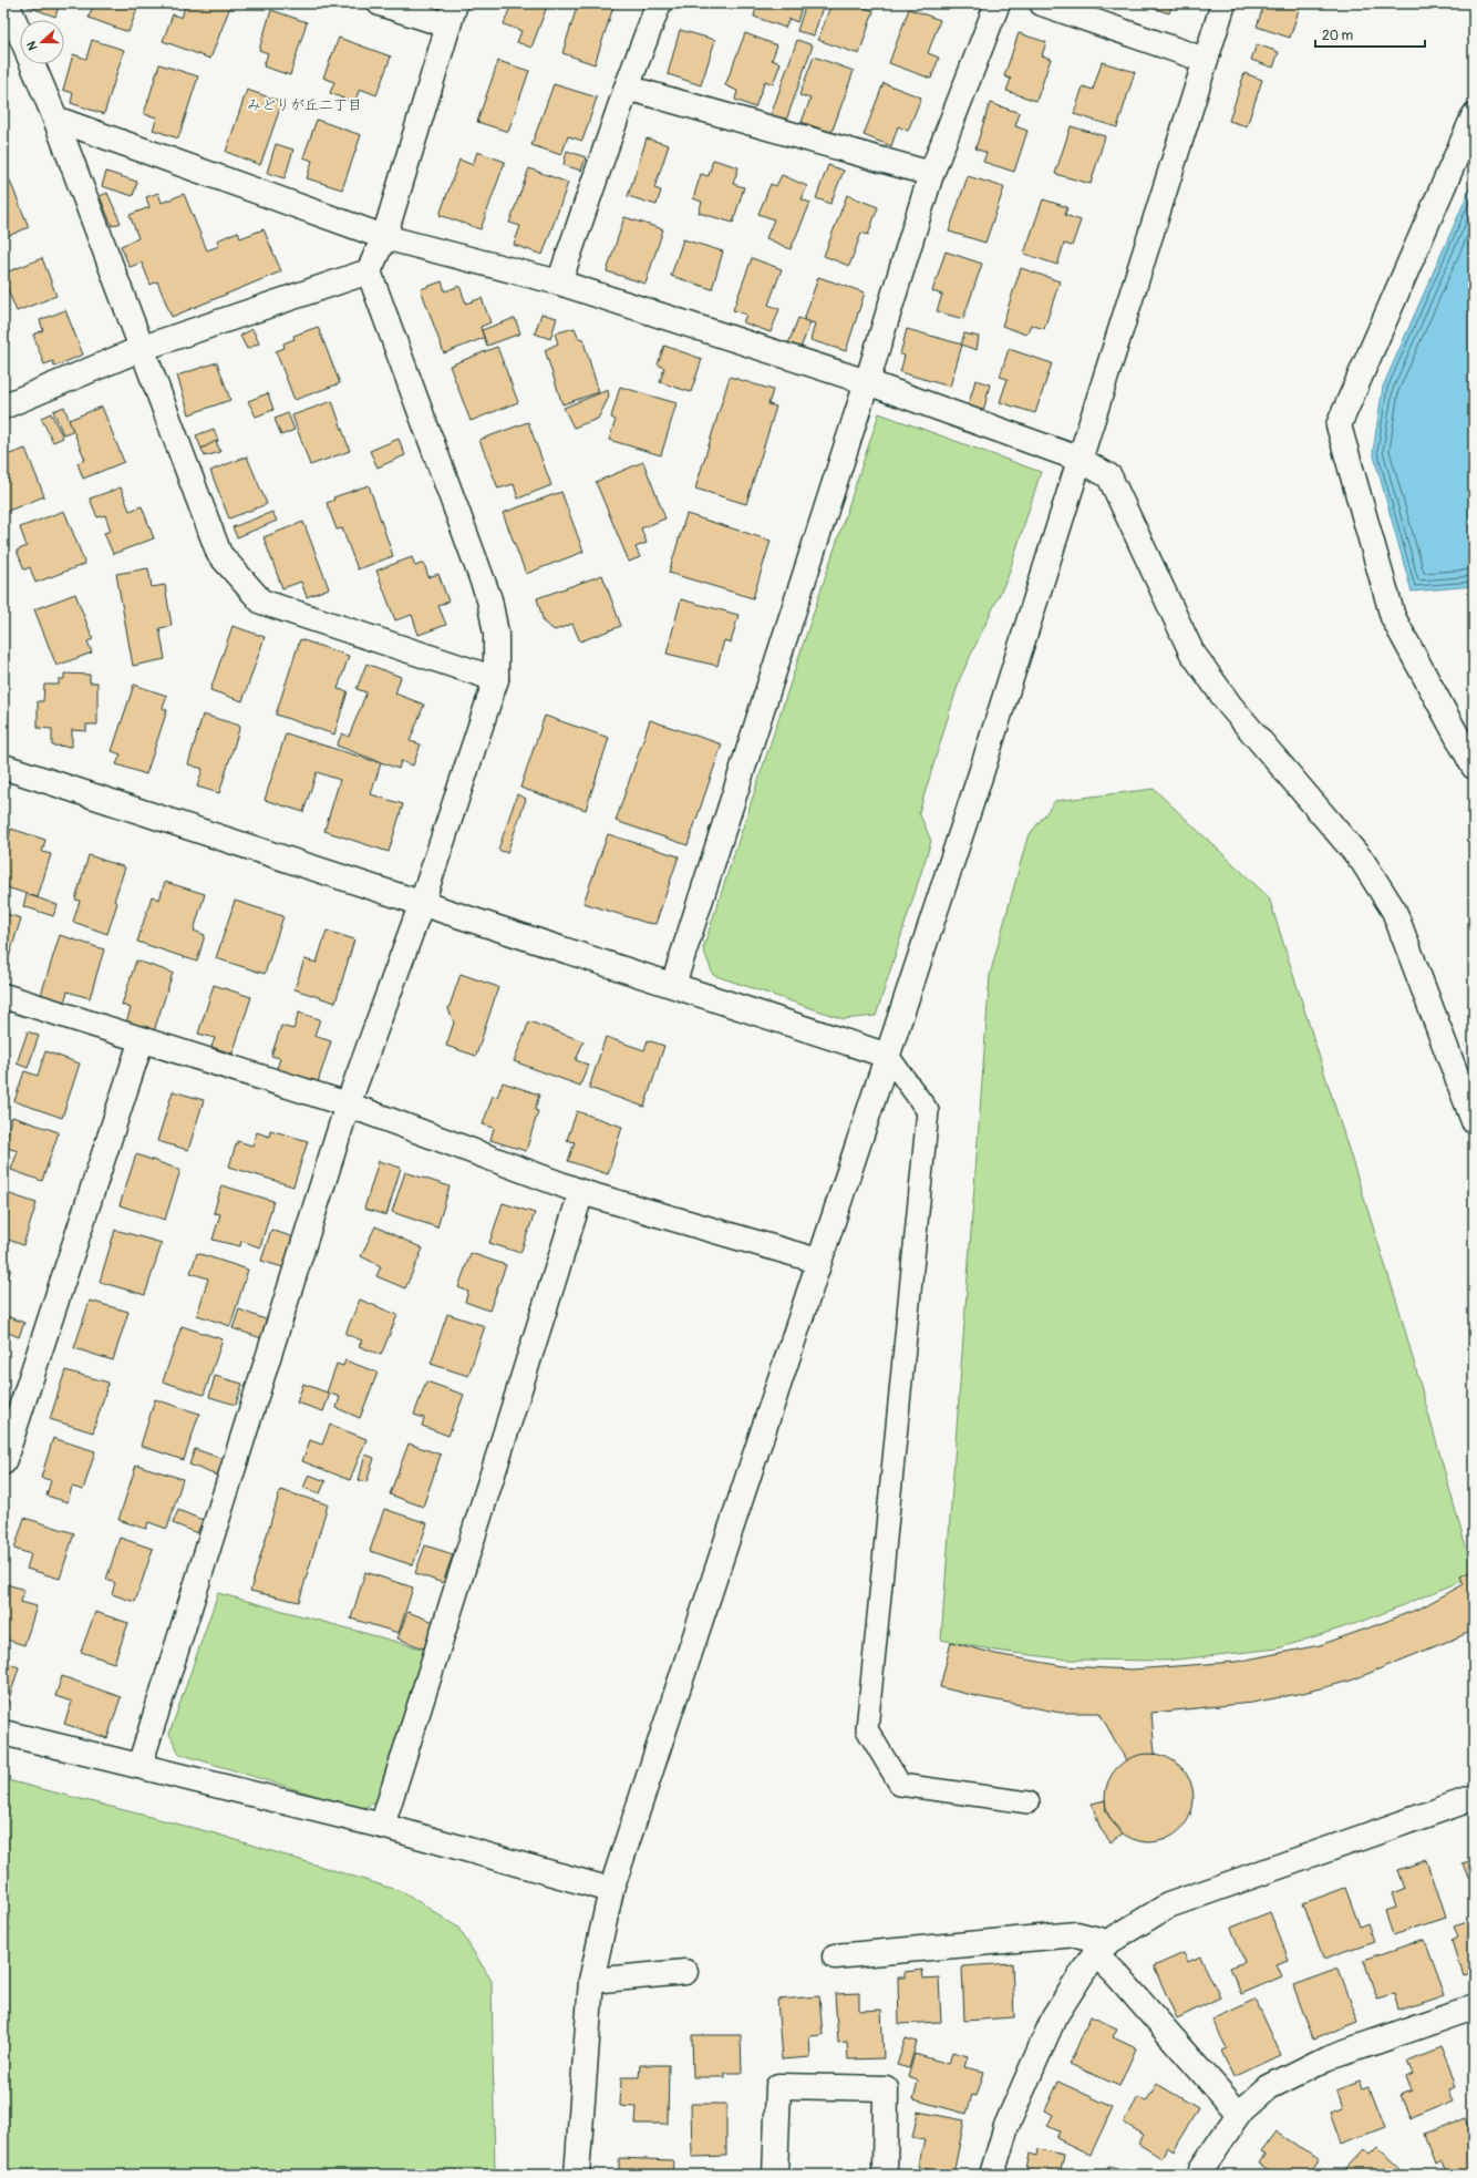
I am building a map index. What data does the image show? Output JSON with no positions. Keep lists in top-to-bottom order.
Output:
{
  "districts": ["みどりが丘二丁目"],
  "scale_bar": "20 m",
  "north": "left"
}
